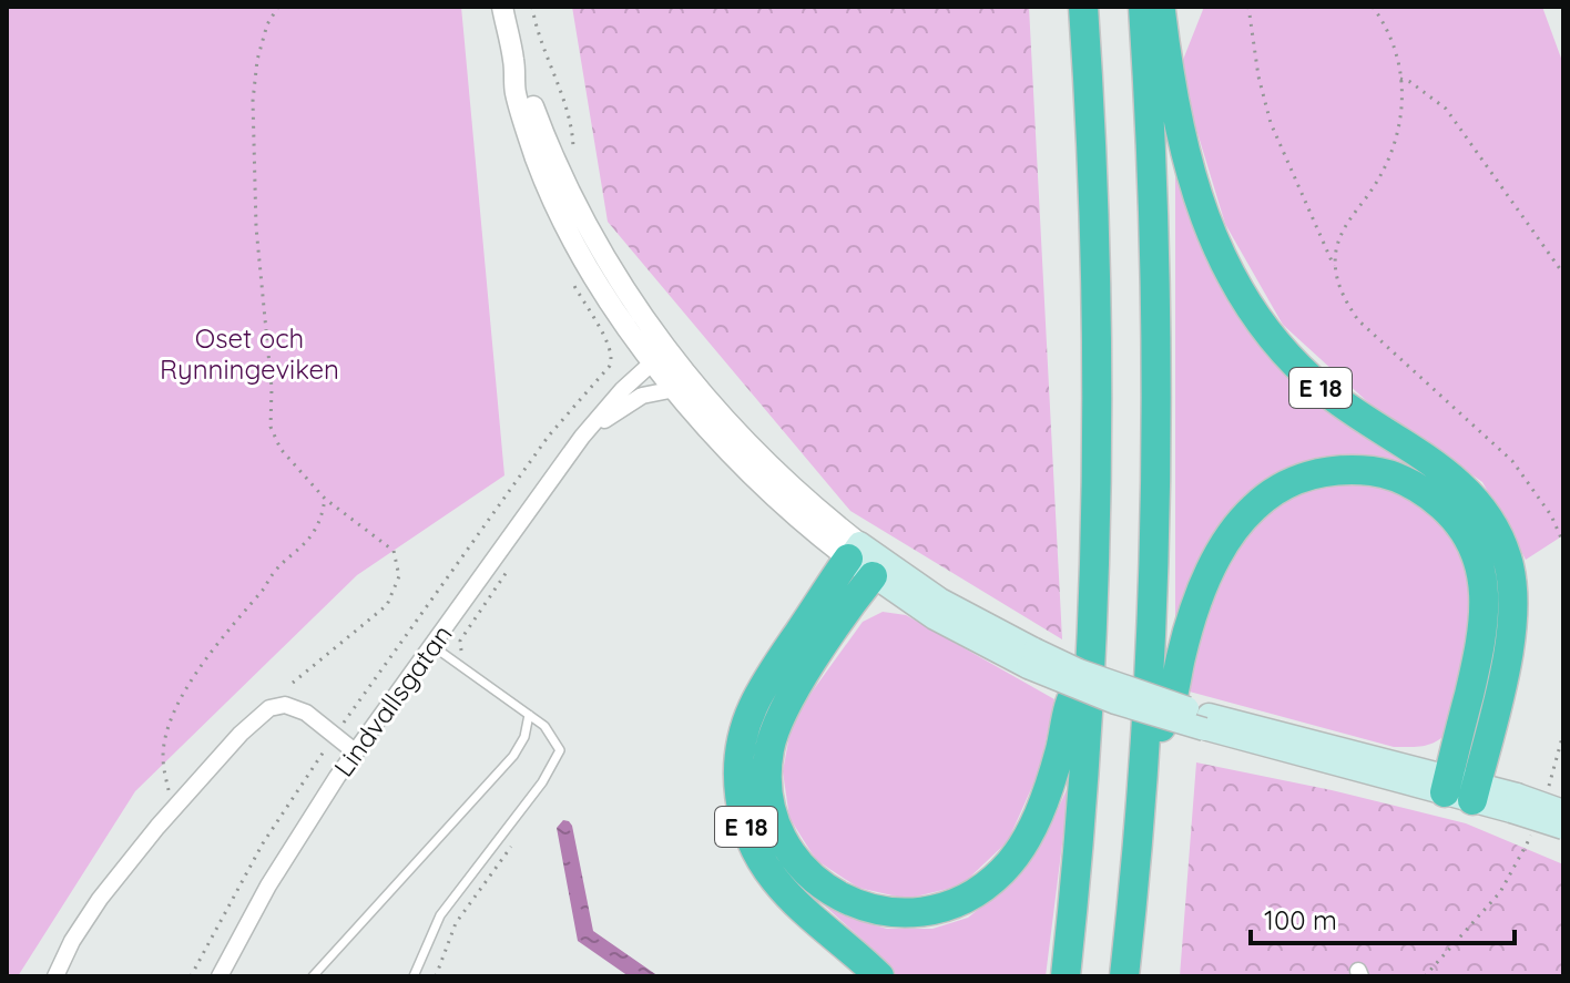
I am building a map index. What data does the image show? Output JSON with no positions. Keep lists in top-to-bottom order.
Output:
{
  "streets": {
    "highway": ["E 18"],
    "street": ["Lindvallsgatan"]
  },
  "parks": ["Oset och Rynningeviken"],
  "scale_bar": "100 m"
}
